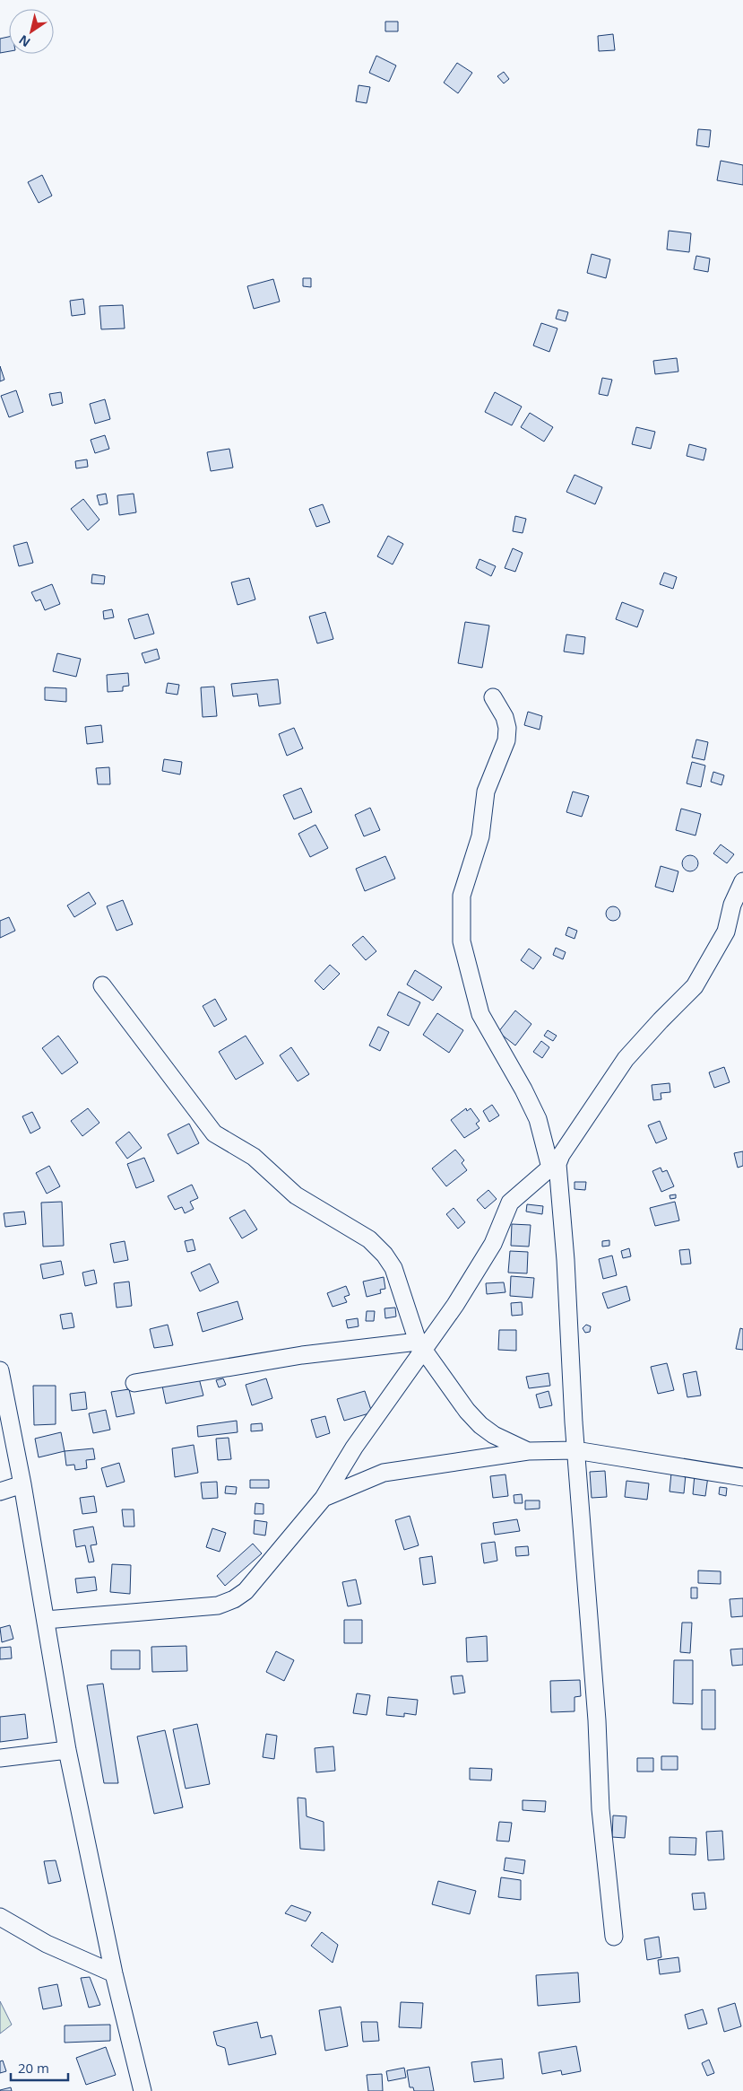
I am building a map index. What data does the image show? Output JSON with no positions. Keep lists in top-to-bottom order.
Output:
{
  "scale_bar": "20 m",
  "north": "bottom left"
}
